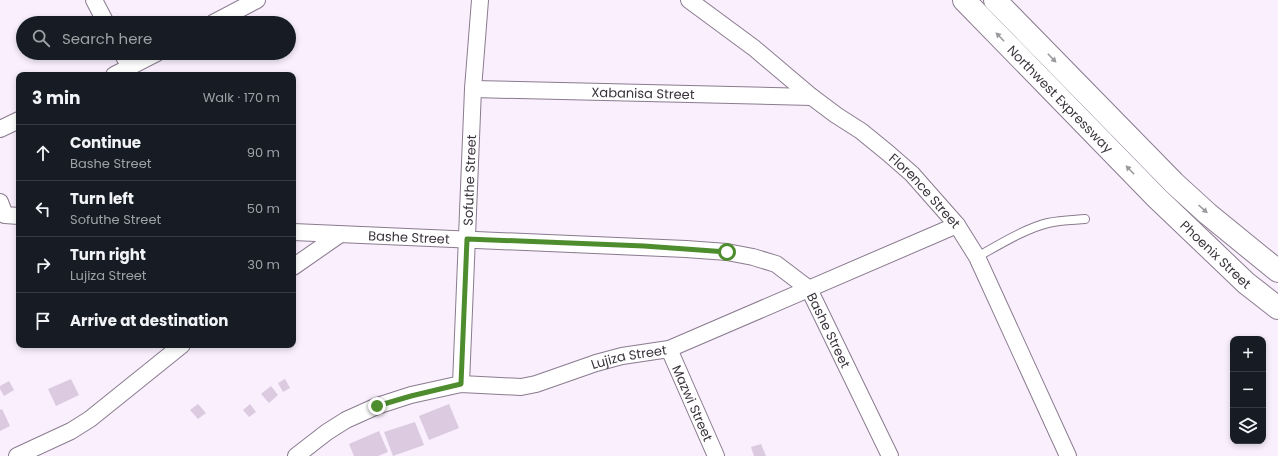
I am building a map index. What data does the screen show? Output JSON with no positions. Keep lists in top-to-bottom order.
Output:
{
  "streets": {
    "main road": ["Northwest Expressway", "Phoenix Street"],
    "street": [
      "Xabanisa Street",
      "Sofuthe Street",
      "Florence Street",
      "Bashe Street",
      "Lujiza Street",
      "Mazwi Street"
    ]
  },
  "crossings": [
    ["Xabanisa Street", "Sofuthe Street"],
    ["Xabanisa Street", "Florence Street"],
    ["Northwest Expressway", "Phoenix Street"],
    ["Sofuthe Street", "Bashe Street"],
    ["Sofuthe Street", "Lujiza Street"],
    ["Florence Street", "Lujiza Street"],
    ["Bashe Street", "Lujiza Street"],
    ["Lujiza Street", "Mazwi Street"]
  ],
  "page": {
    "search": "Search here",
    "heading": ["3 min", "Walk · 170 m"],
    "list": [
      ["Continue", "Bashe Street", "90 m"],
      ["Turn left", "Sofuthe Street", "50 m"],
      ["Turn right", "Lujiza Street", "30 m"],
      "Arrive at destination"
    ],
    "map_buttons": ["+", "−"]
  }
}
